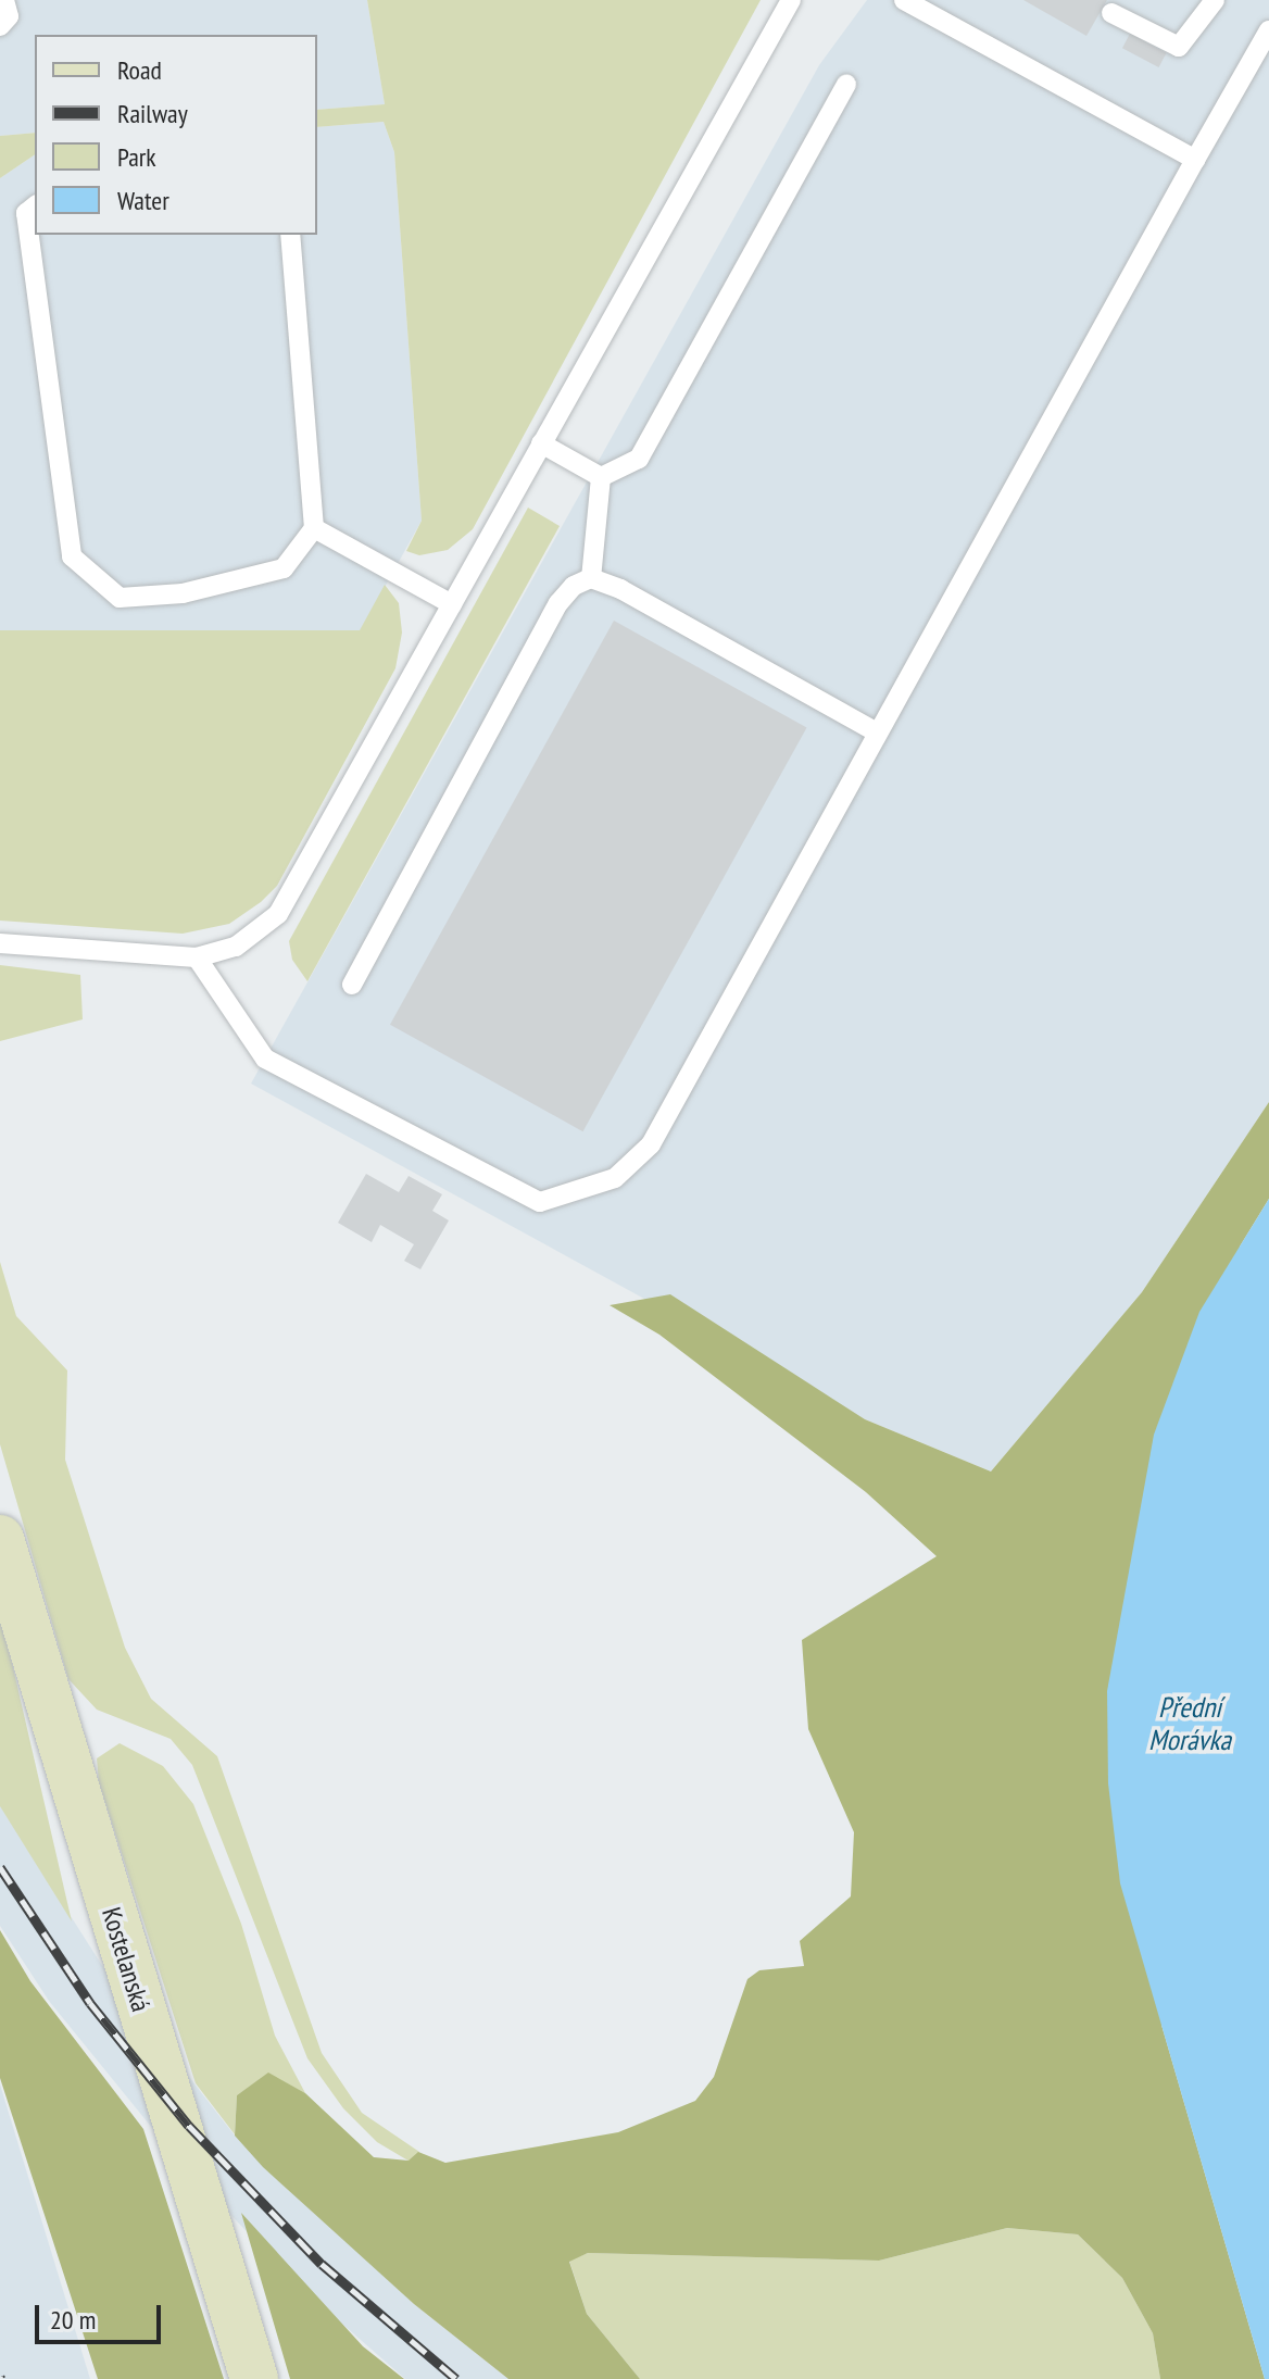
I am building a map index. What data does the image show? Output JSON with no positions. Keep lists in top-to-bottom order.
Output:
{
  "streets": {
    "main road": ["Kostelanská"]
  },
  "water": ["Přední Morávka"],
  "legend": [
    "Road",
    "Railway",
    "Park",
    "Water"
  ],
  "scale_bar": "20 m"
}
